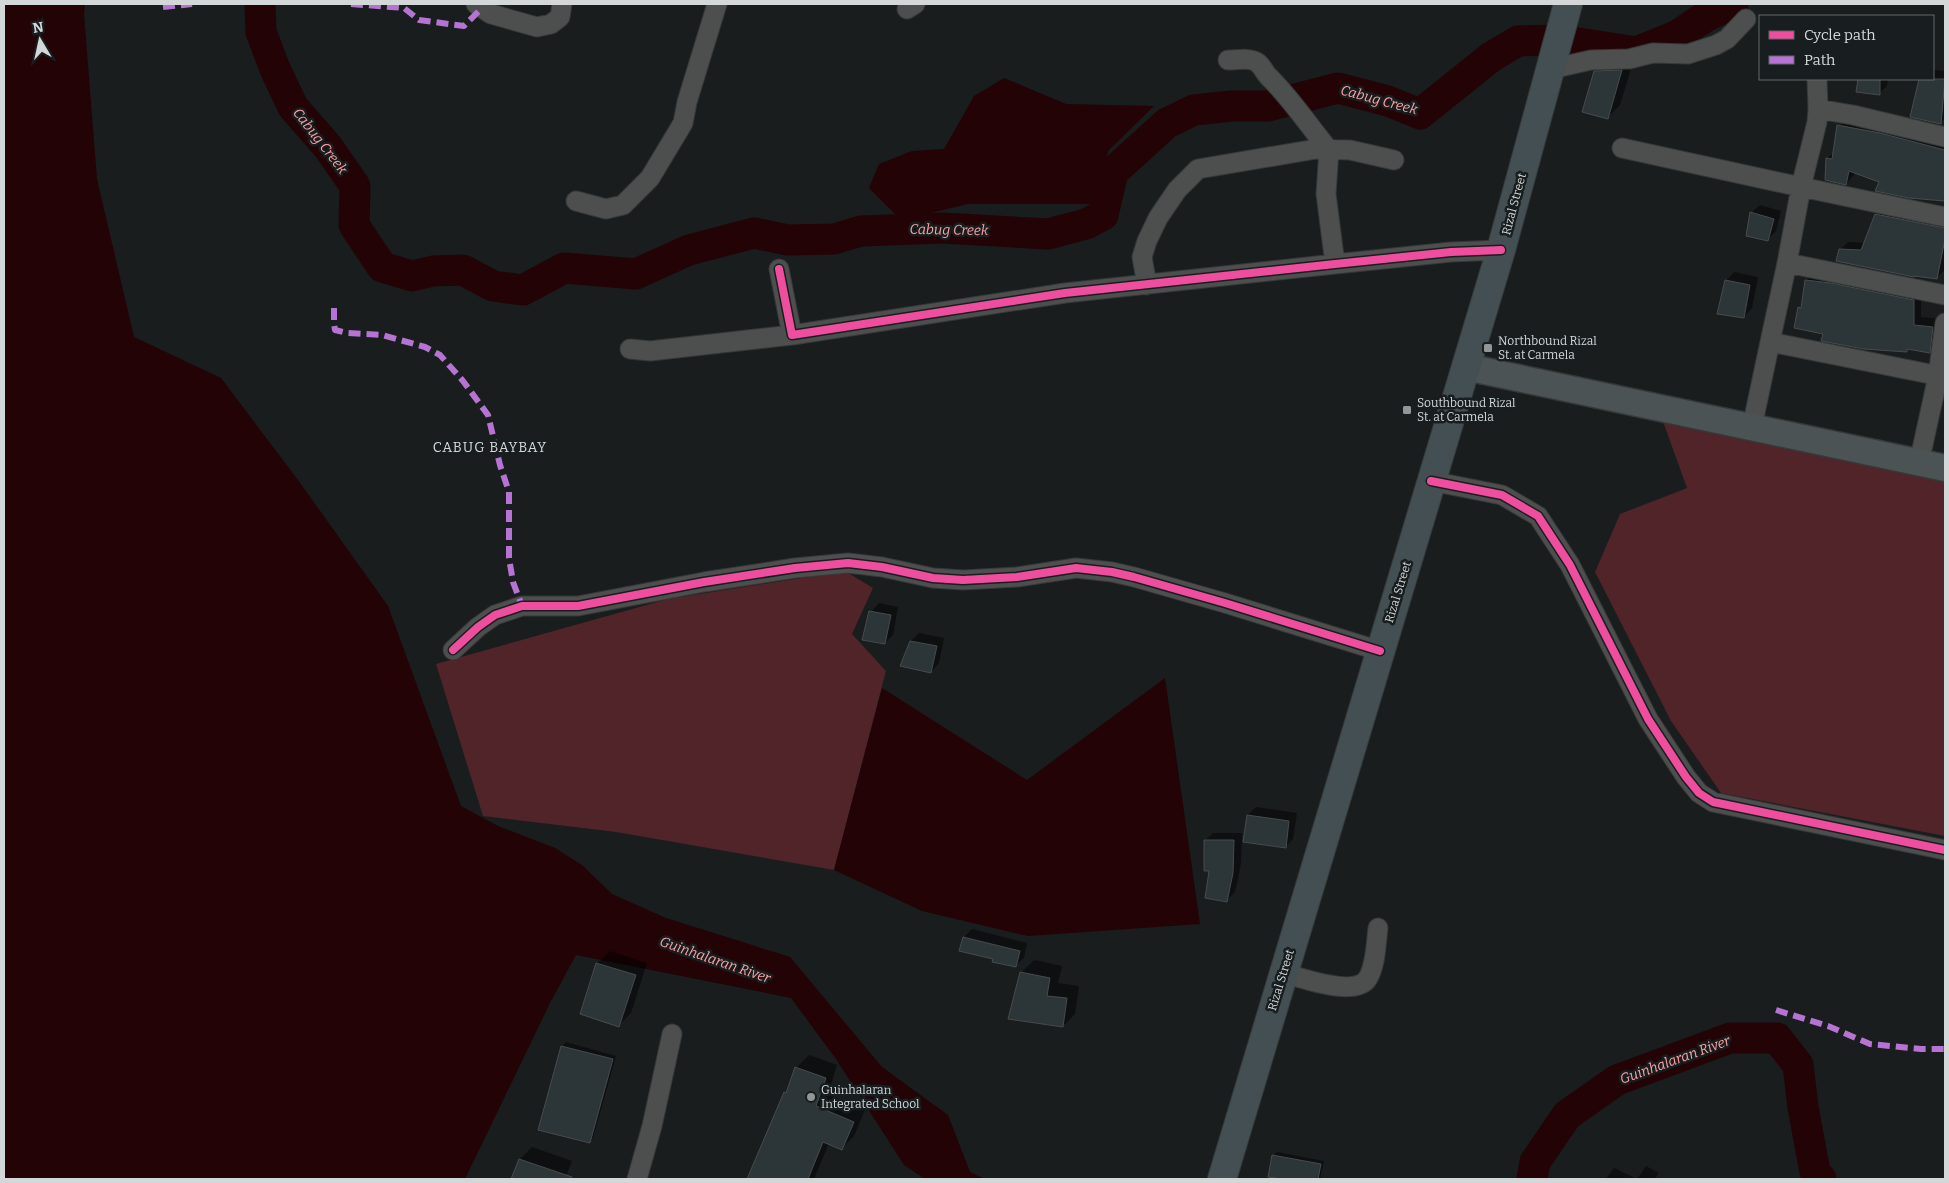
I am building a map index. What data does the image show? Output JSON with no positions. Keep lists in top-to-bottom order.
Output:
{
  "streets": {
    "main road": ["Rizal Street"]
  },
  "districts": ["CABUG BAYBAY"],
  "water": ["Cabug Creek", "Guinhalaran River"],
  "places": {
    "transit": ["Northbound Rizal St. at Carmela", "Southbound Rizal St. at Carmela"],
    "other": ["Guinhalaran Integrated School"]
  },
  "legend": ["Cycle path", "Path"],
  "north": "top"
}
